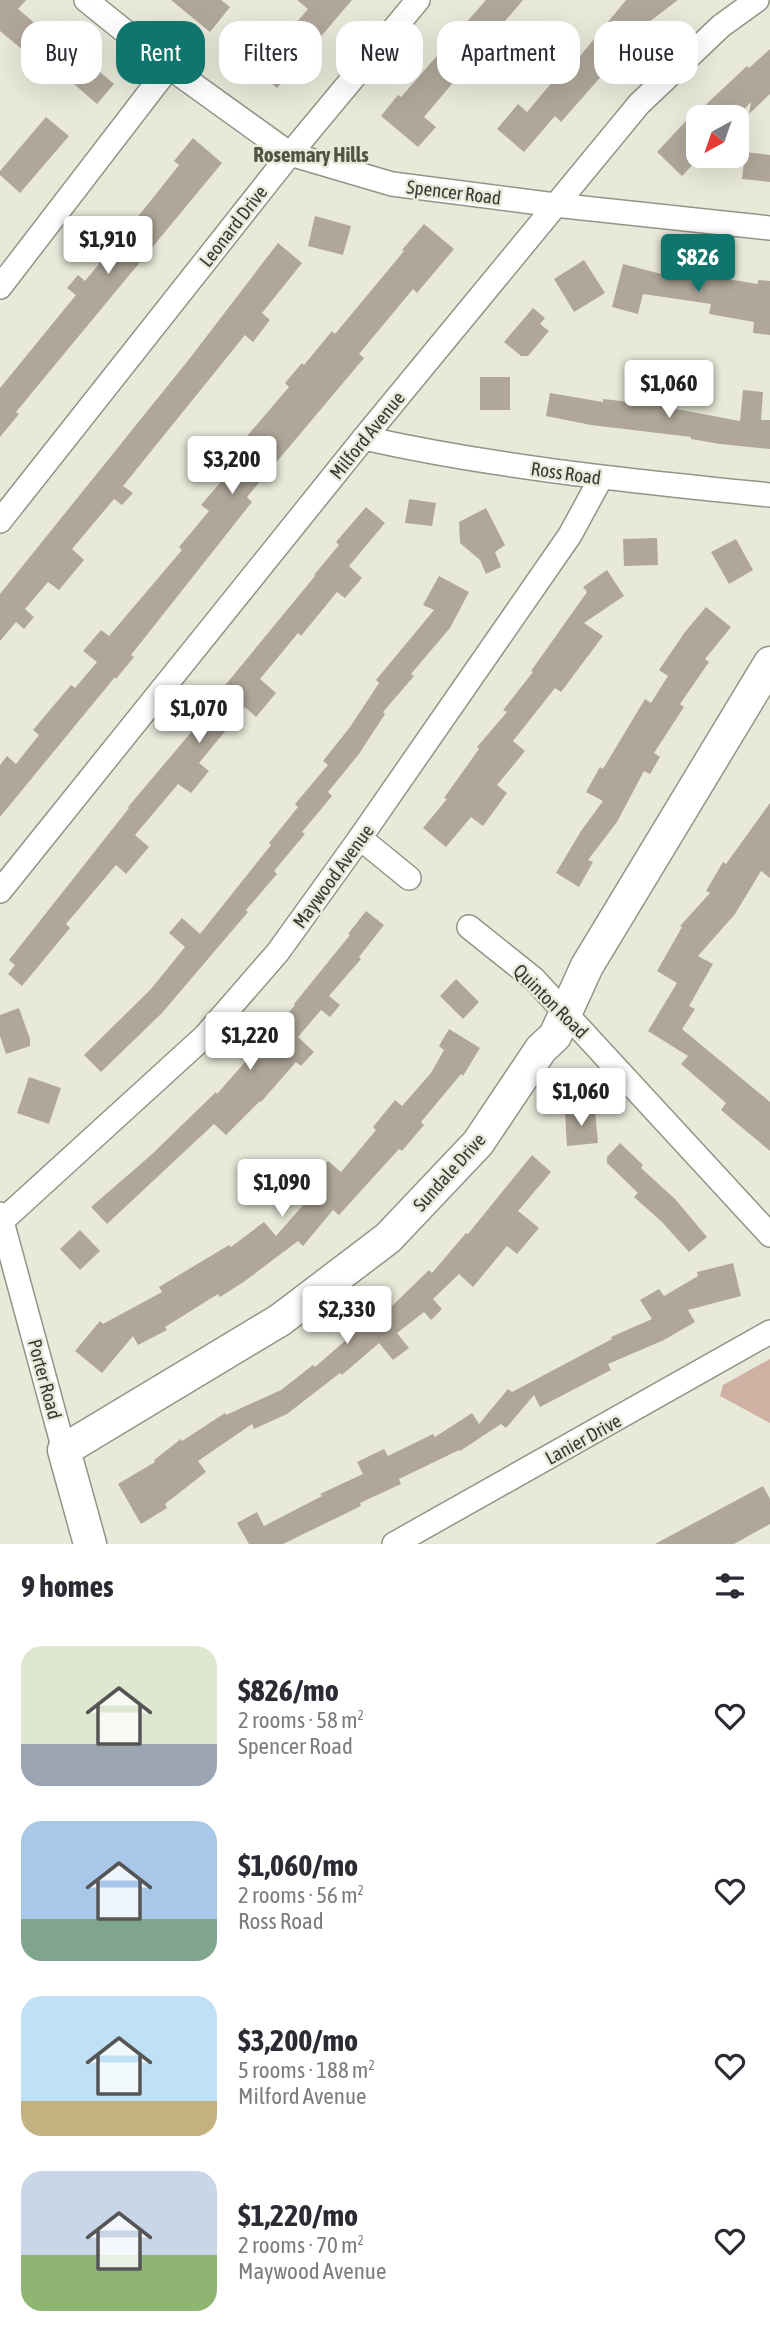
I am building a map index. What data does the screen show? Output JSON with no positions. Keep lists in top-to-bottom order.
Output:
{
  "streets": {
    "street": [
      "Spencer Road",
      "Leonard Drive",
      "Milford Avenue",
      "Ross Road",
      "Maywood Avenue",
      "Quinton Road",
      "Sundale Drive",
      "Porter Road",
      "Lanier Drive"
    ]
  },
  "crossings": [
    ["Spencer Road", "Leonard Drive"],
    ["Spencer Road", "Milford Avenue"],
    ["Milford Avenue", "Ross Road"],
    ["Ross Road", "Maywood Avenue"],
    ["Maywood Avenue", "Porter Road"],
    ["Quinton Road", "Sundale Drive"],
    ["Sundale Drive", "Porter Road"]
  ],
  "districts": ["Rosemary Hills"],
  "north": "bottom left",
  "page": {
    "chip": [
      "Buy",
      "Rent",
      "Filters",
      "New",
      "Apartment",
      "House"
    ],
    "price": [
      "$1,910",
      "$826",
      "$1,060",
      "$3,200",
      "$1,070",
      "$1,220",
      "$1,060",
      "$1,090",
      "$2,330"
    ],
    "heading": "9 homes",
    "list": [
      {
        "name": "$826/mo",
        "note": "2 rooms · 58 m² · Spencer Road"
      },
      {
        "name": "$1,060/mo",
        "note": "2 rooms · 56 m² · Ross Road"
      },
      {
        "name": "$3,200/mo",
        "note": "5 rooms · 188 m² · Milford Avenue"
      },
      {
        "name": "$1,220/mo",
        "note": "2 rooms · 70 m² · Maywood Avenue"
      }
    ]
  }
}
